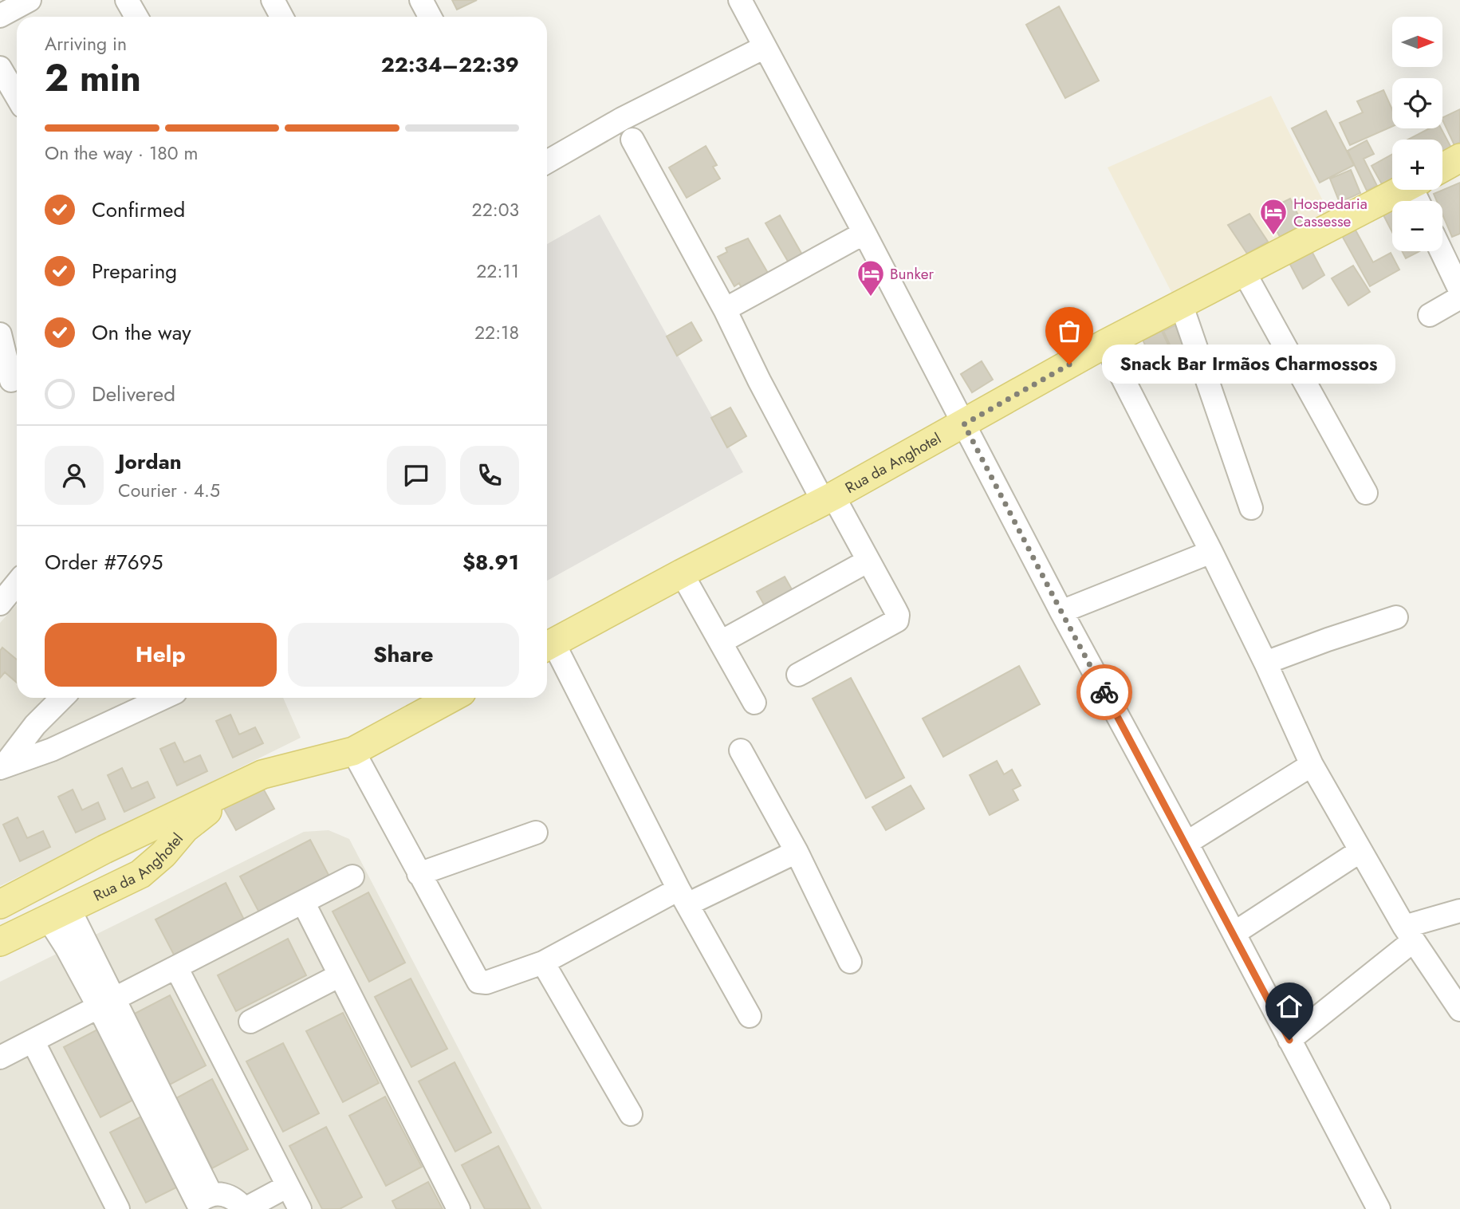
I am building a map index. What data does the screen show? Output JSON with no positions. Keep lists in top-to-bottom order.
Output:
{
  "streets": {
    "main road": ["Rua da Anghotel"]
  },
  "places": {
    "hotel": ["Hospedaria Cassesse", "Bunker"],
    "other": ["Snack Bar Irmãos Charmossos"]
  },
  "north": "right",
  "page": {
    "map_buttons": ["+", "−"],
    "heading": ["2 min", "Arriving in", "22:34–22:39"],
    "panel": [
      "Jordan",
      "Courier · 4.5",
      "Order #7695",
      "$8.91"
    ],
    "bar": "On the way · 180 m",
    "list": [
      ["Confirmed", "22:03"],
      ["Preparing", "22:11"],
      ["On the way", "22:18"],
      "Delivered"
    ],
    "bubble": "Snack Bar Irmãos Charmossos",
    "buttons": ["Help", "Share"]
  }
}
